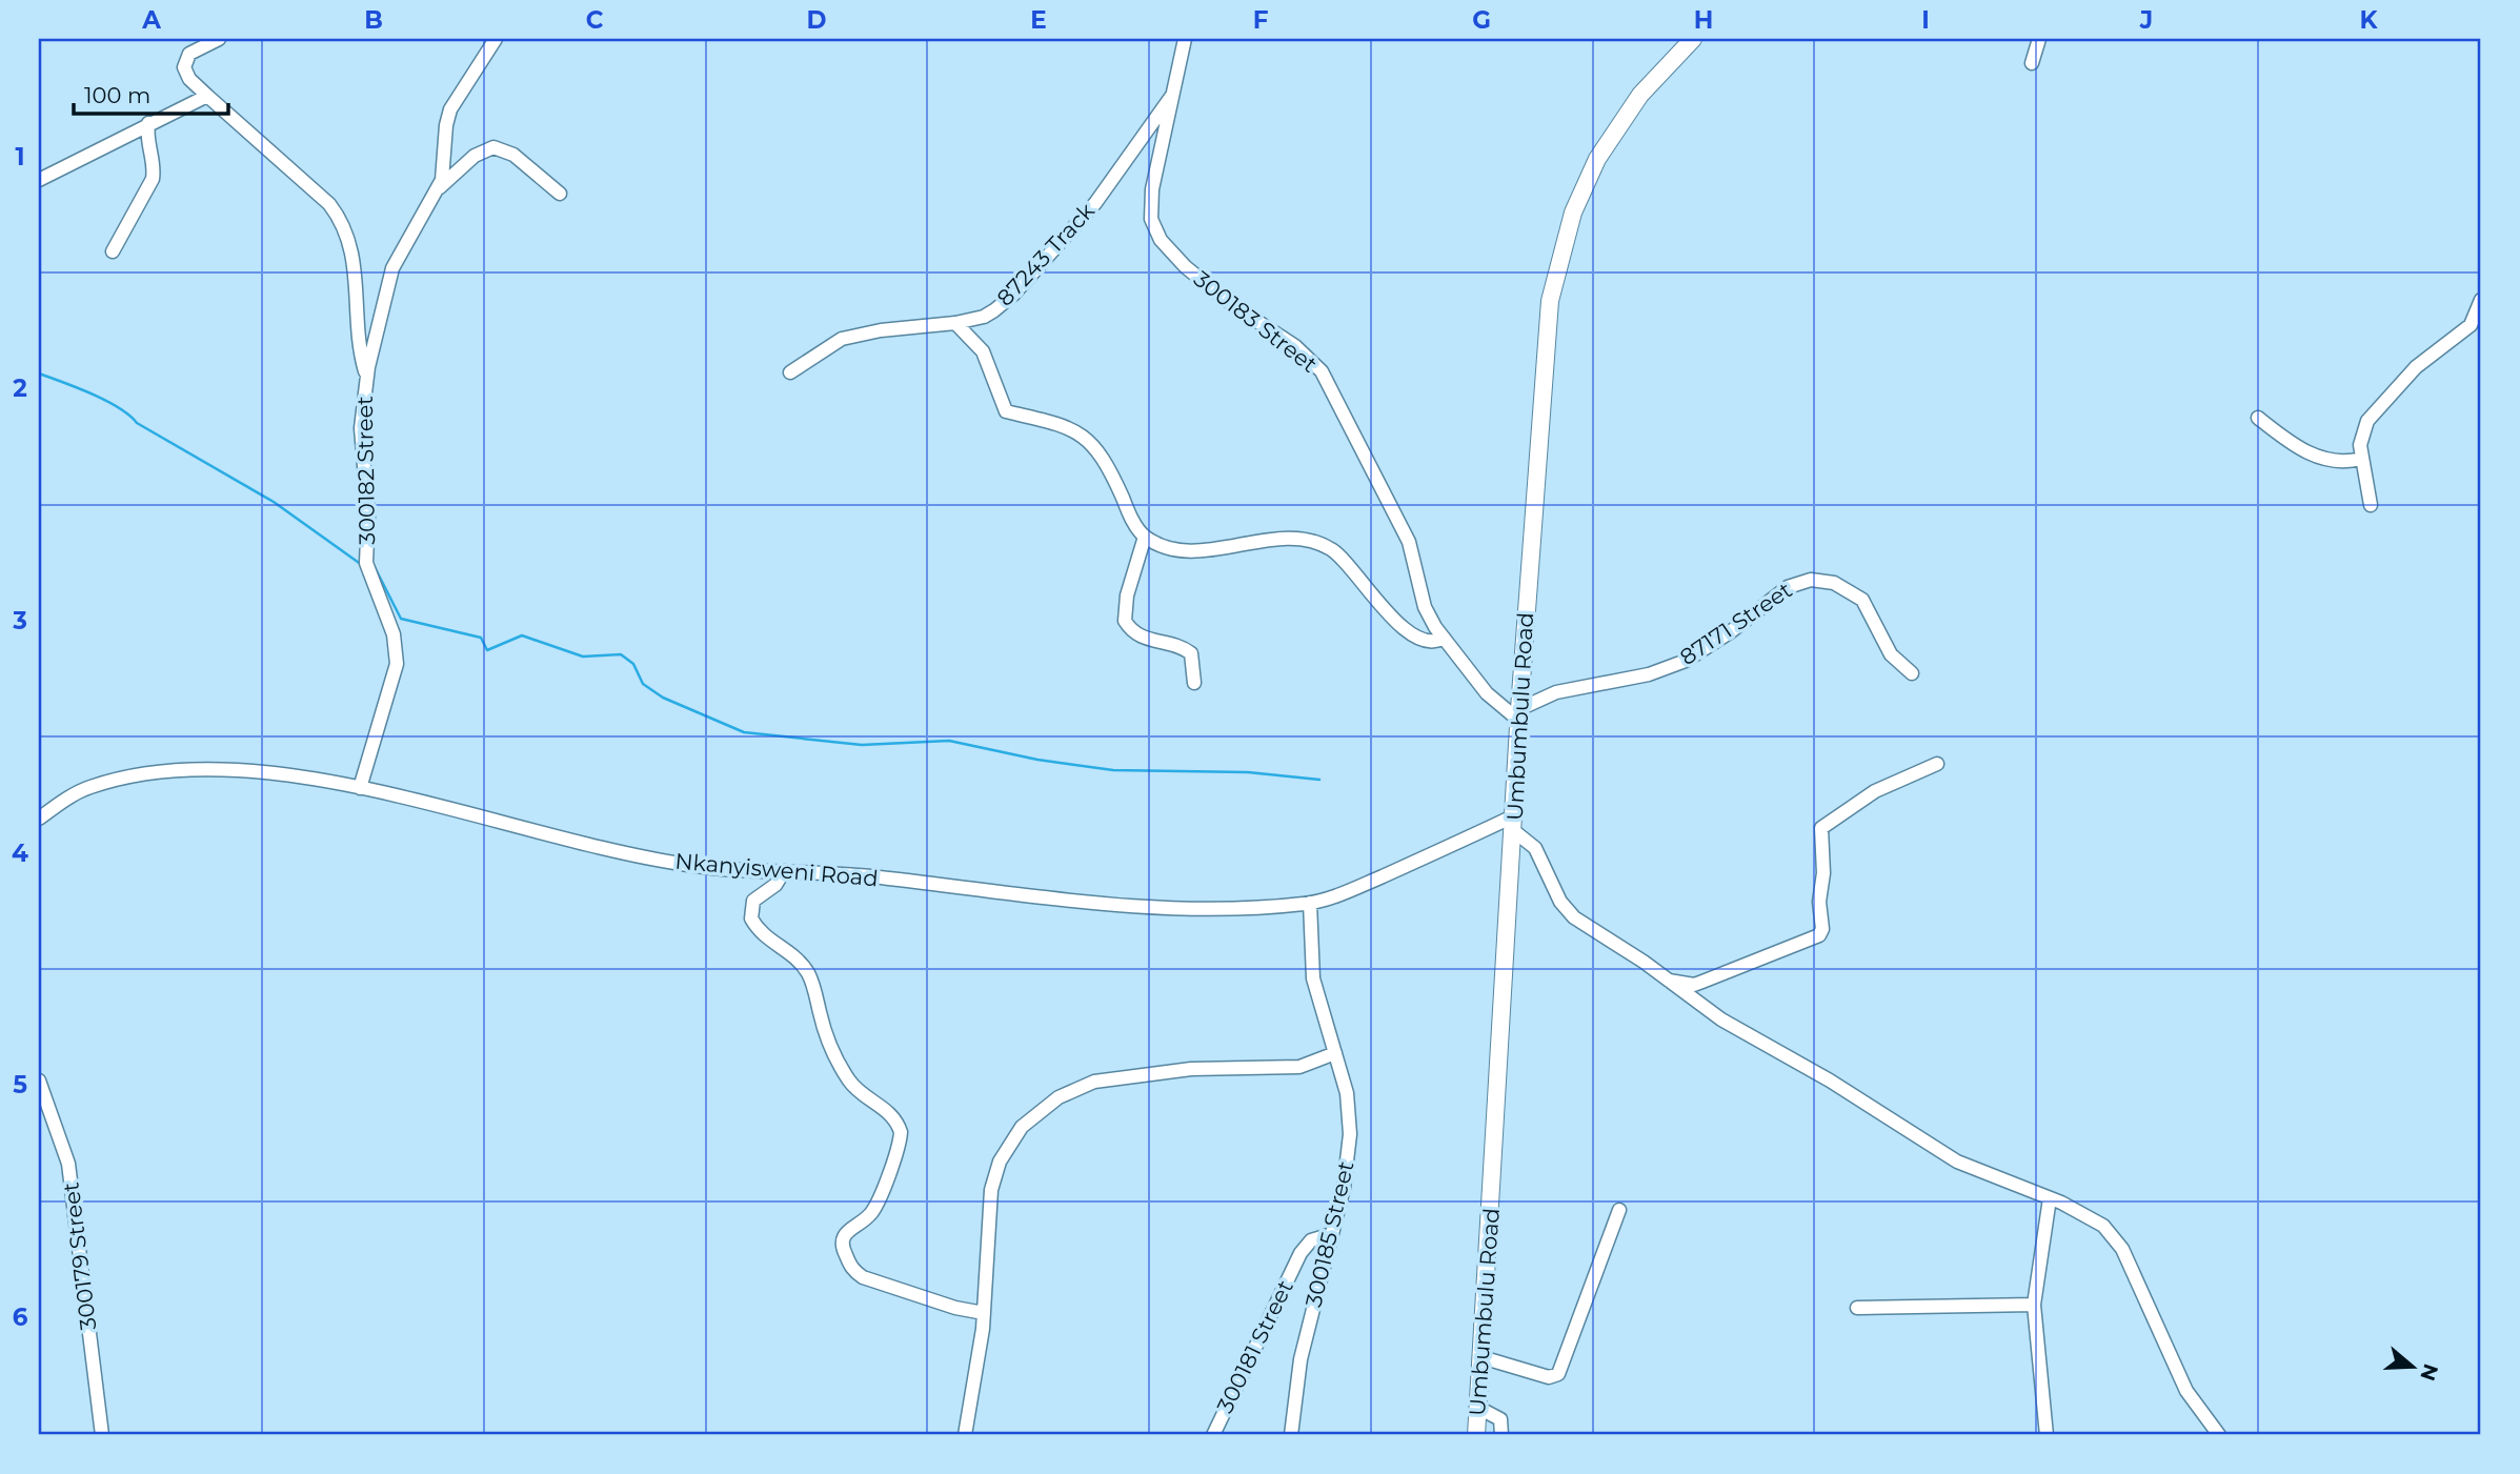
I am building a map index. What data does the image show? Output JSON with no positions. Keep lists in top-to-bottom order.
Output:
{
  "streets": {
    "main road": ["Umbumbulu Road"],
    "street": [
      "87243 Track",
      "300183 Street",
      "300182 Street",
      "87171 Street",
      "Nkanyisweni Road",
      "300185 Street",
      "300179 Street",
      "300181 Street"
    ]
  },
  "crossings": [
    ["87243 Track", "300183 Street"],
    ["300182 Street", "Nkanyisweni Road"],
    ["87171 Street", "Umbumbulu Road"],
    ["Umbumbulu Road", "Nkanyisweni Road"],
    ["Nkanyisweni Road", "300185 Street"],
    ["300185 Street", "300181 Street"]
  ],
  "scale_bar": "100 m",
  "north": "right",
  "grid": {
    "columns": [
      "A",
      "B",
      "C",
      "D",
      "E",
      "F",
      "G",
      "H",
      "I",
      "J",
      "K"
    ],
    "rows": [
      "1",
      "2",
      "3",
      "4",
      "5",
      "6"
    ]
  }
}
